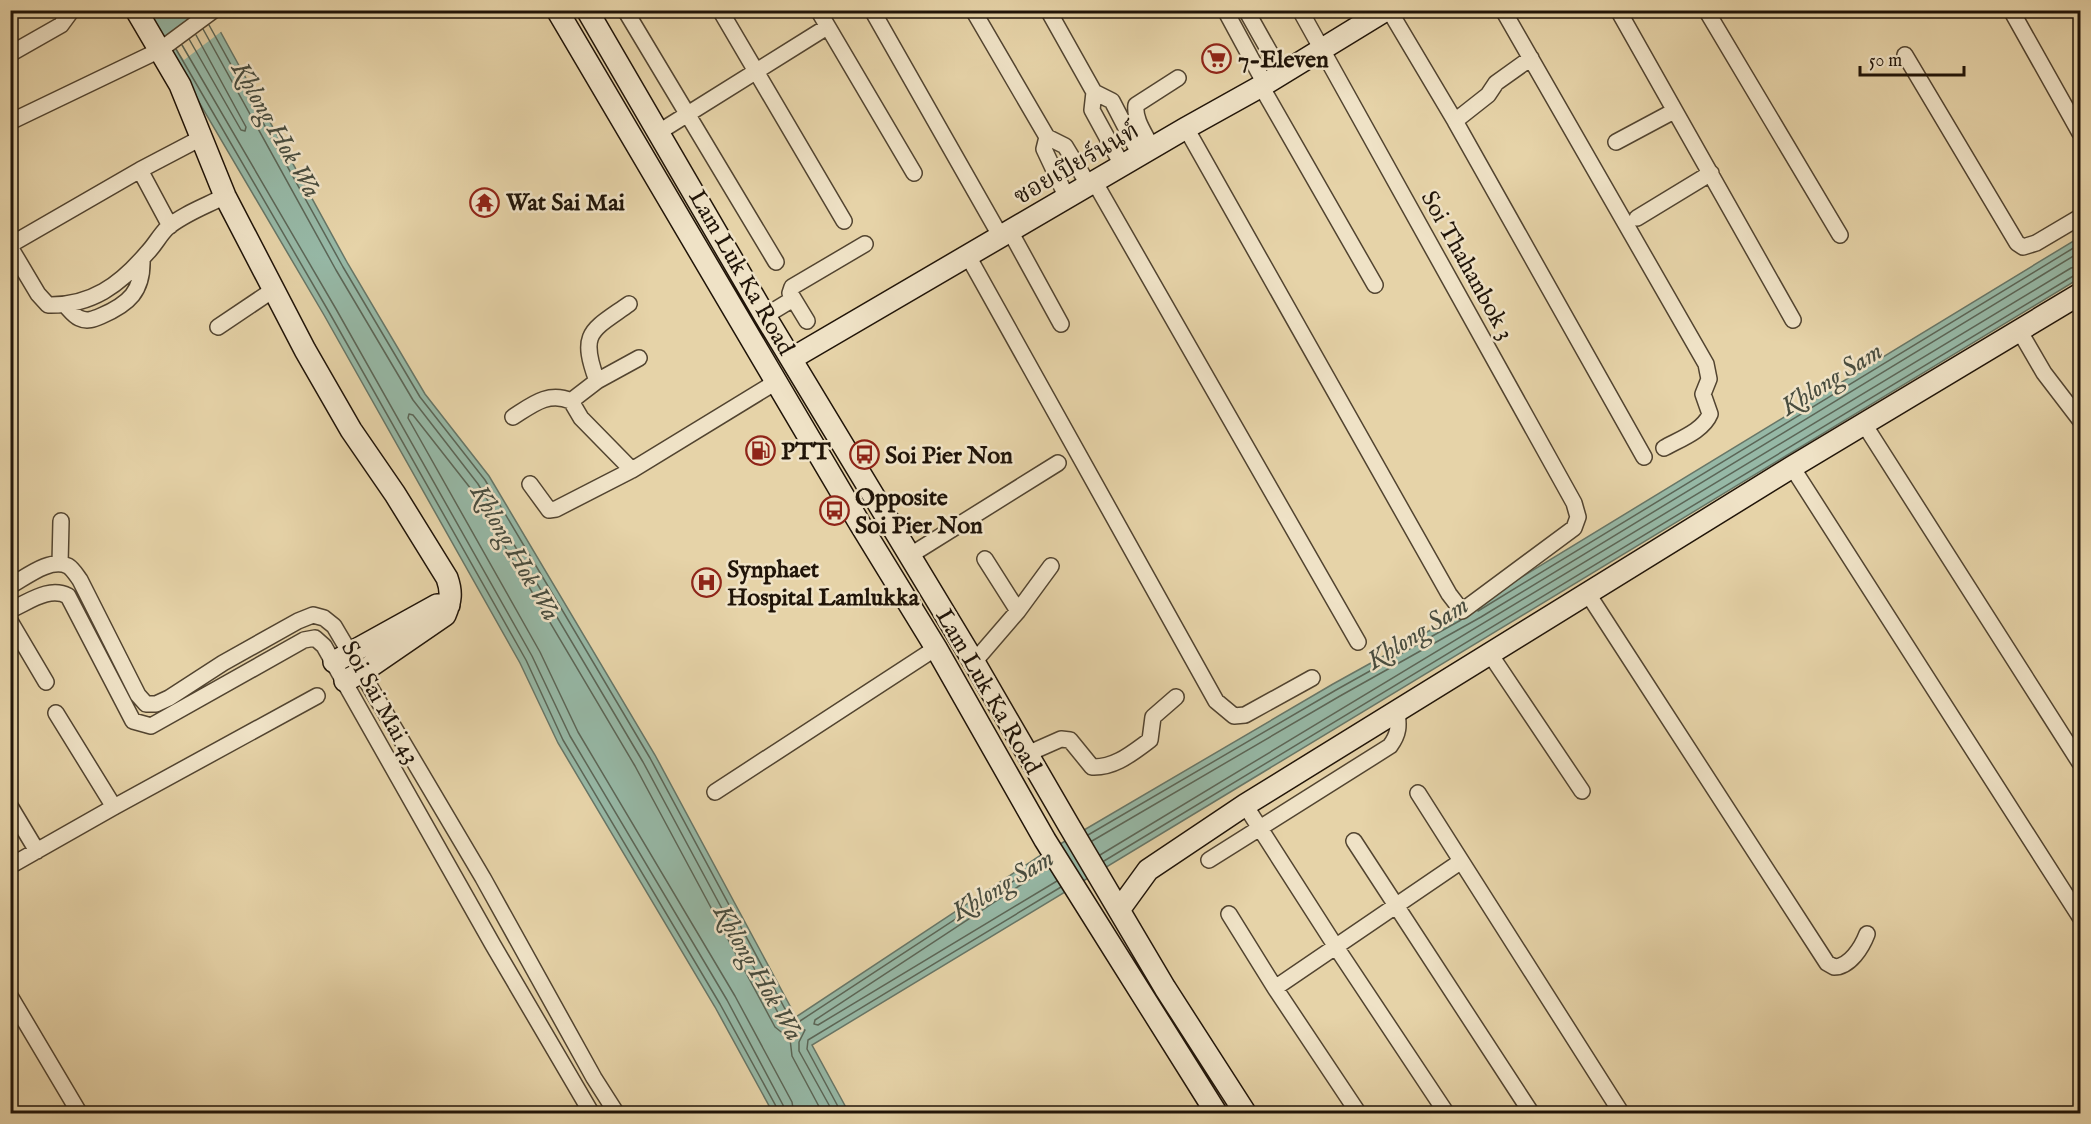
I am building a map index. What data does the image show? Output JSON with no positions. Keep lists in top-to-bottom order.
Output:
{
  "streets": {
    "street": [
      "ซอยเปียร์นนท์",
      "Soi Thahanbok 3",
      "Lam Luk Ka Road",
      "Soi Sai Mai 43"
    ]
  },
  "crossings": [
    ["ซอยเปียร์นนท์", "Soi Thahanbok 3"],
    ["ซอยเปียร์นนท์", "Lam Luk Ka Road"]
  ],
  "water": ["Khlong Hok Wa", "Khlong Sam"],
  "places": {
    "supermarket": ["7-Eleven"],
    "temple": ["Wat Sai Mai"],
    "fuel station": ["PTT"],
    "bus stop": ["Soi Pier Non", "Opposite Soi Pier Non"],
    "hospital": ["Synphaet Hospital Lamlukka"]
  },
  "scale_bar": "50 m"
}
